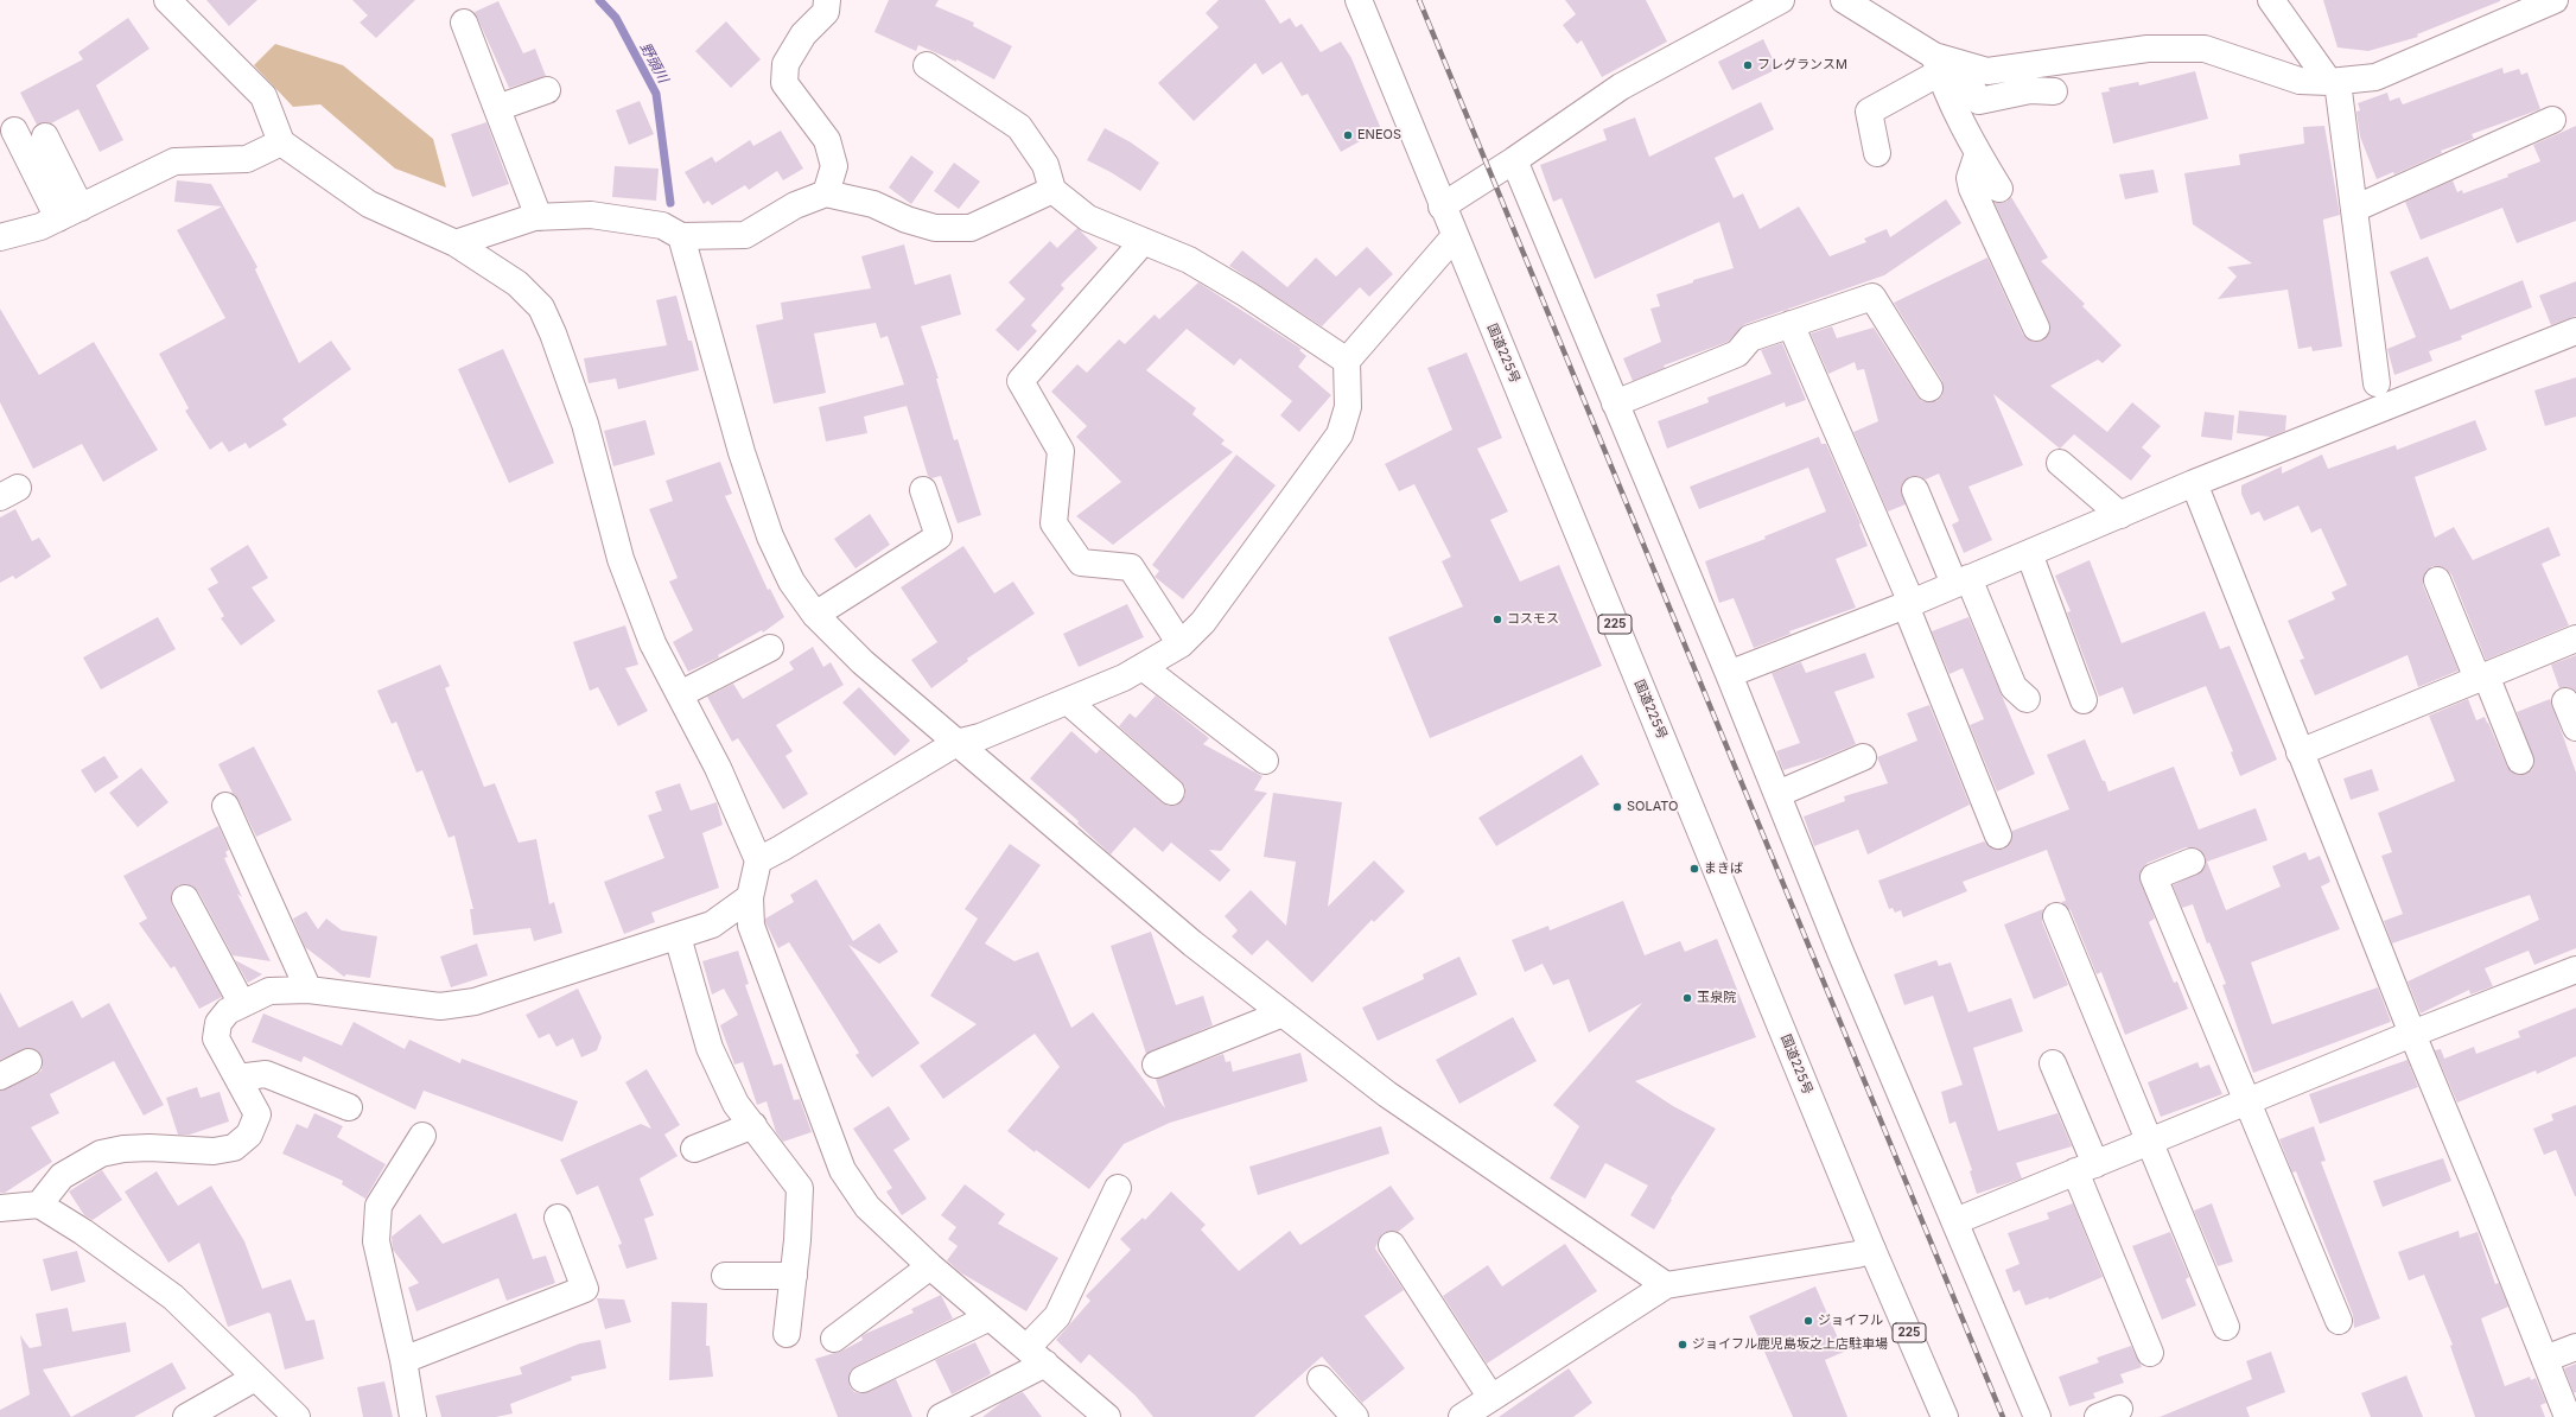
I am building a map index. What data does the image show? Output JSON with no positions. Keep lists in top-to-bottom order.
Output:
{
  "streets": {
    "main road": ["国道225号", "225"]
  },
  "water": ["野頭川"],
  "places": [
    "フレグランスM",
    "ENEOS",
    "コスモス",
    "SOLATO",
    "まきば",
    "玉泉院",
    "ジョイフル",
    "ジョイフル鹿児島坂之上店駐車場"
  ]
}
